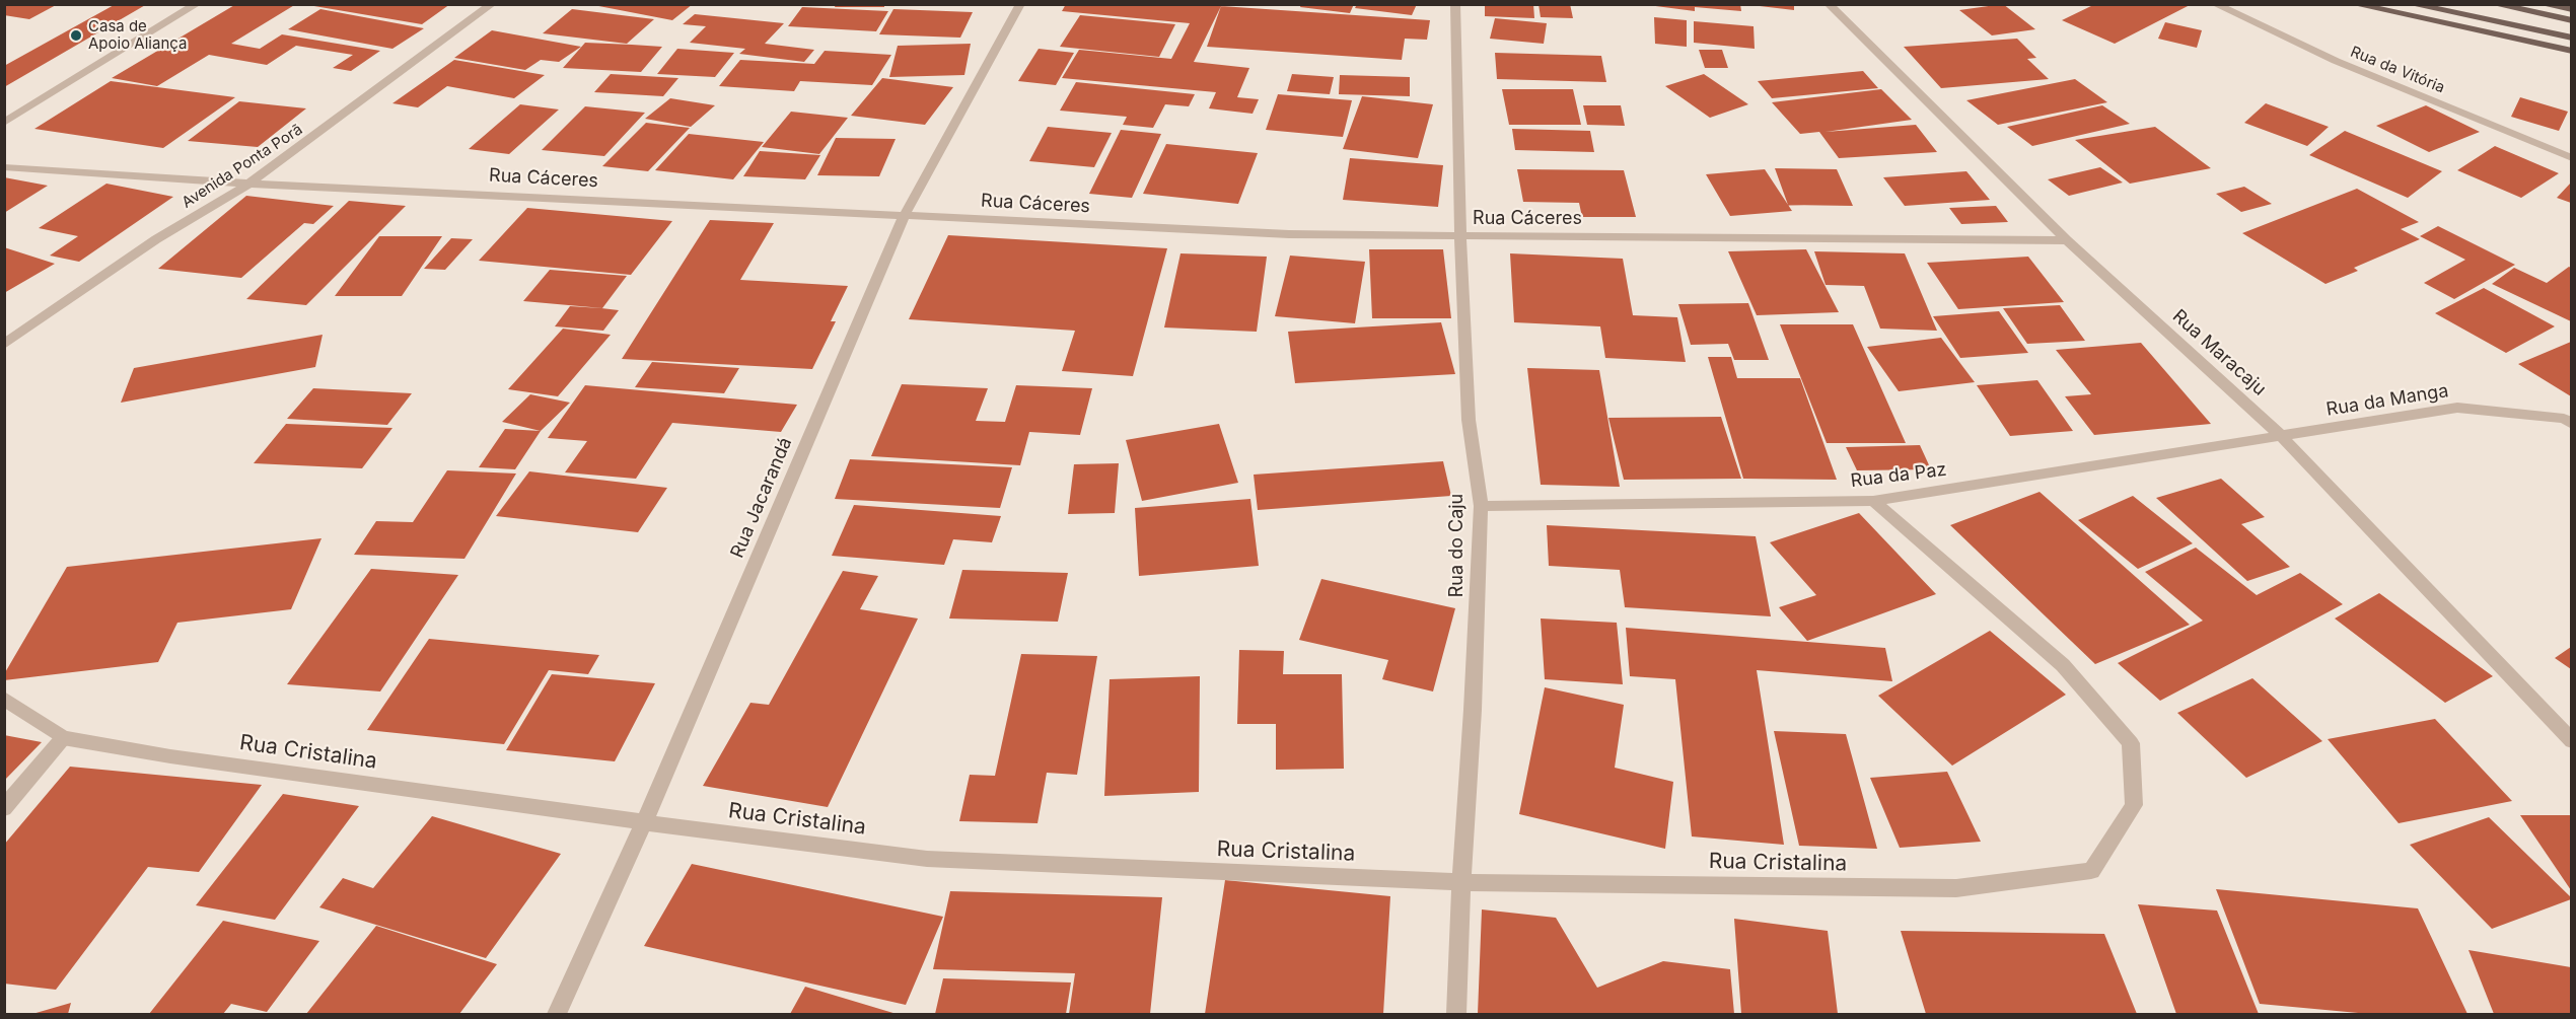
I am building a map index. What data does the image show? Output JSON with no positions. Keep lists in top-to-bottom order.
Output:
{
  "streets": {
    "street": [
      "Rua da Vitória",
      "Avenida Ponta Porã",
      "Rua Cáceres",
      "Rua Maracaju",
      "Rua da Manga",
      "Rua da Paz",
      "Rua Jacarandá",
      "Rua do Caju",
      "Rua Cristalina"
    ]
  },
  "crossings": [
    ["Avenida Ponta Porã", "Rua Cáceres"],
    ["Rua Cáceres", "Rua Maracaju"],
    ["Rua Cáceres", "Rua Jacarandá"],
    ["Rua Cáceres", "Rua do Caju"],
    ["Rua Maracaju", "Rua da Manga"],
    ["Rua Maracaju", "Rua da Paz"],
    ["Rua da Manga", "Rua da Paz"],
    ["Rua da Paz", "Rua do Caju"],
    ["Rua da Paz", "Rua Cristalina"],
    ["Rua Jacarandá", "Rua Cristalina"],
    ["Rua do Caju", "Rua Cristalina"]
  ],
  "places": ["Casa de Apoio Aliança"]
}
